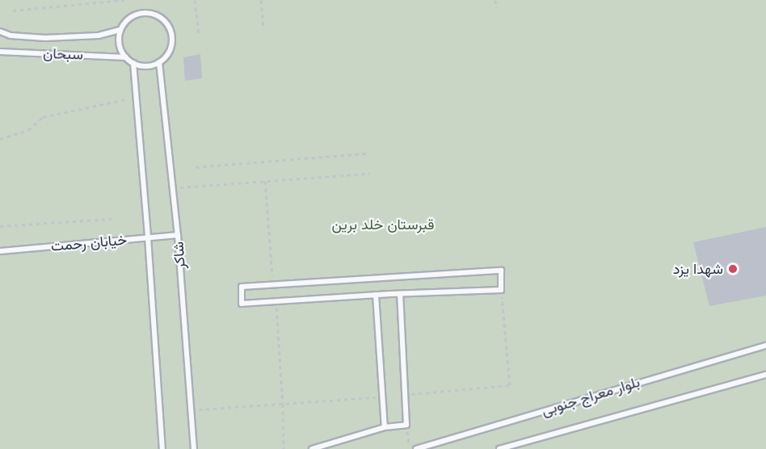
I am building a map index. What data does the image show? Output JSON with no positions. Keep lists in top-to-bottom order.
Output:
{
  "streets": {
    "lane": [
      "سبحان",
      "خیابان رحمت",
      "شاکر",
      "بلوار معراج جنوبی"
    ]
  },
  "crossings": [
    ["سبحان", "شاکر"],
    ["خیابان رحمت", "شاکر"]
  ],
  "parks": ["قبرستان خلد برین"],
  "places": ["شهدا یزد"]
}
